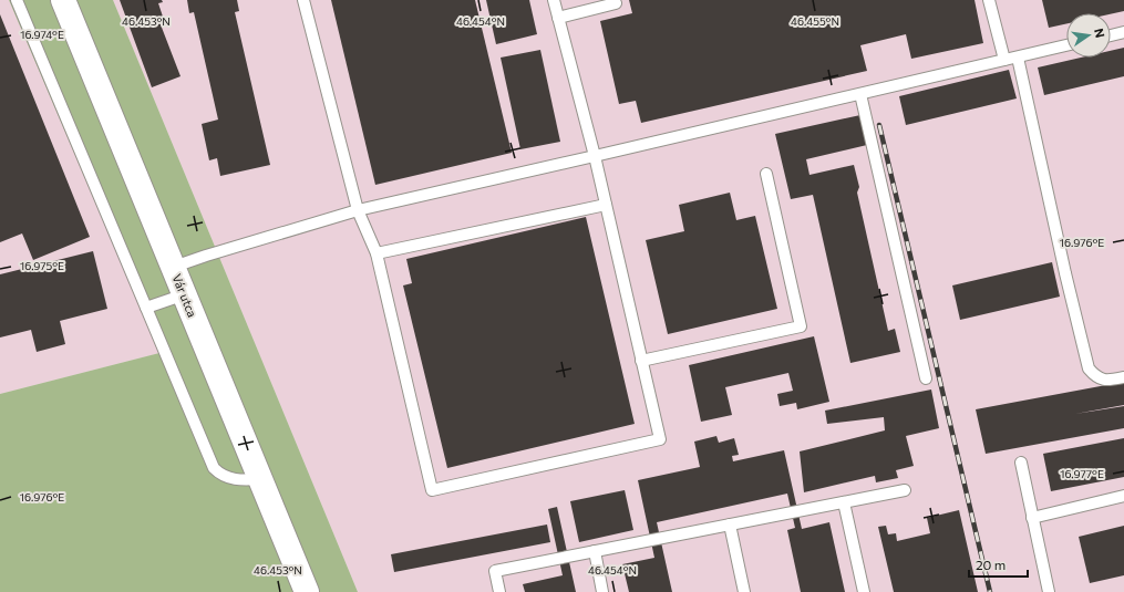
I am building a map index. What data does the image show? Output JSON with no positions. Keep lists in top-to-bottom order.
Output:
{
  "streets": {
    "main road": ["Vár utca"]
  },
  "scale_bar": "20 m",
  "north": "right",
  "coordinates": [
    "46.453°N",
    "46.454°N",
    "46.455°N",
    "16.974°E",
    "16.976°E",
    "16.975°E",
    "16.977°E"
  ]
}
